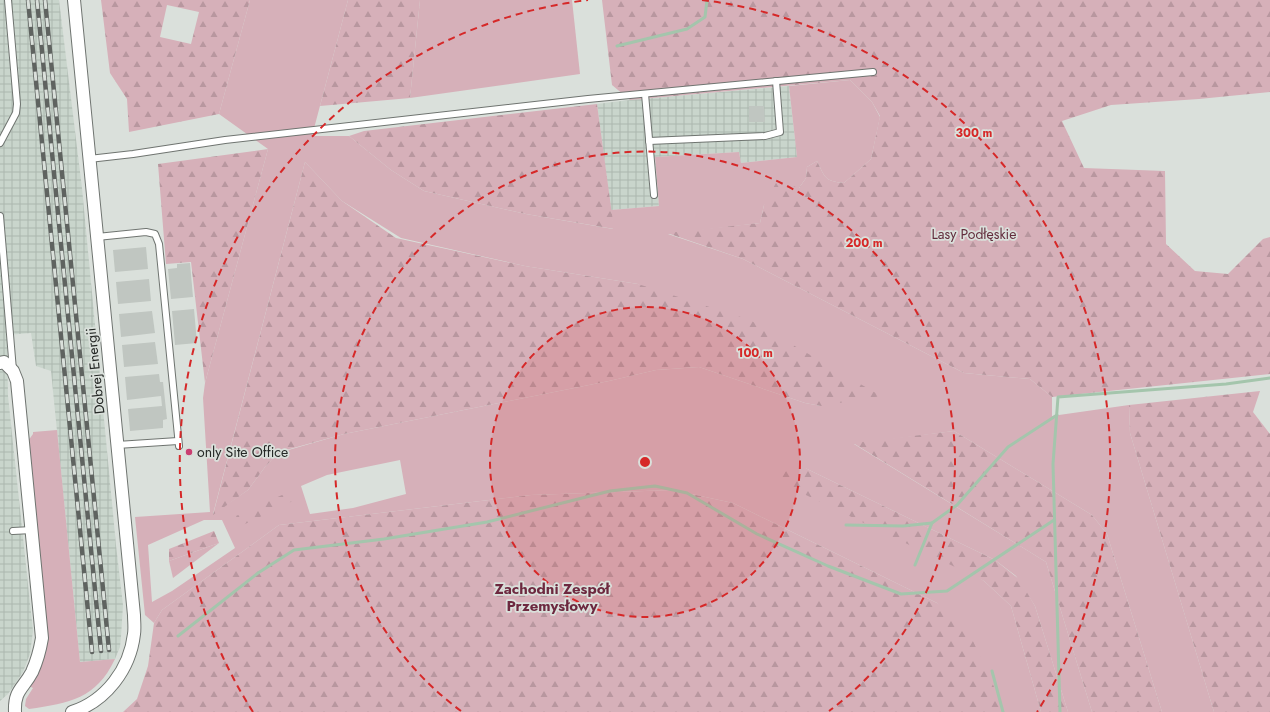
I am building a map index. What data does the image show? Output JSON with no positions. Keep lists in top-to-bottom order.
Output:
{
  "streets": {
    "street": ["Dobrej Energii"]
  },
  "districts": ["Zachodni Zespół Przemysłowy"],
  "parks": ["Lasy Podłęskie"],
  "places": ["only Site Office"],
  "rings": ["300 m", "200 m", "100 m"]
}
